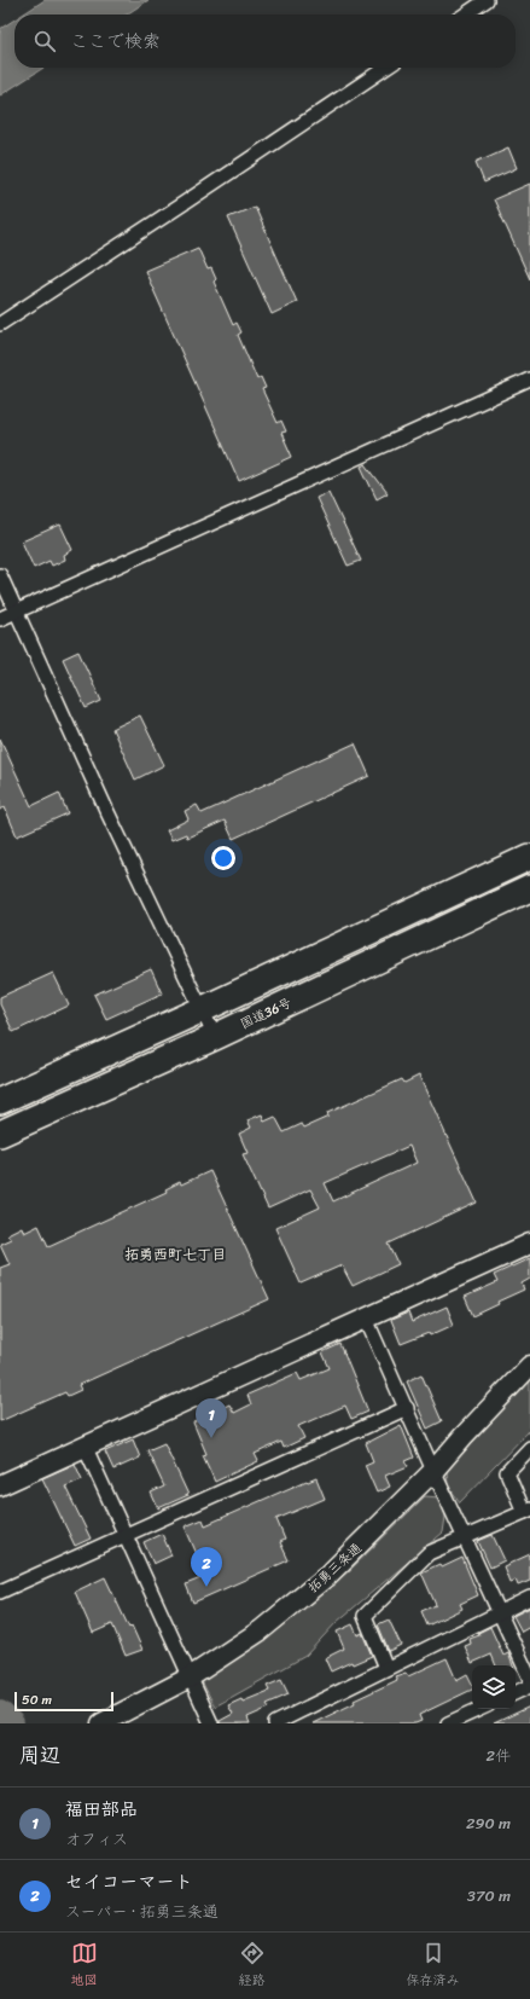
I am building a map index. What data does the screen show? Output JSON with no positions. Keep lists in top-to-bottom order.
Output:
{
  "streets": {
    "highway": ["国道36号"],
    "street": ["拓勇三条通"]
  },
  "districts": ["拓勇西町七丁目"],
  "scale_bar": "50 m",
  "page": {
    "search": "ここで検索",
    "pins": ["1", "2"],
    "scale": "50 m",
    "heading": ["周辺", "2件"],
    "list": [
      {
        "mark": "1",
        "name": "福田部品",
        "note": "オフィス",
        "value": "290 m"
      },
      {
        "mark": "2",
        "name": "セイコーマート",
        "note": "スーパー · 拓勇三条通",
        "value": "370 m"
      }
    ],
    "nav": ["地図", "経路", "保存済み"]
  }
}
